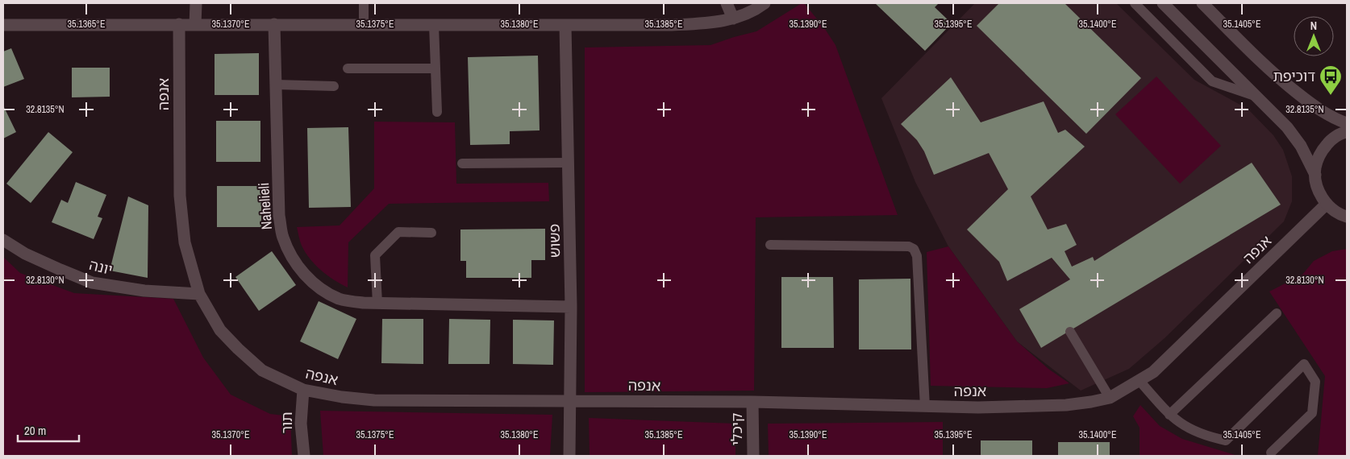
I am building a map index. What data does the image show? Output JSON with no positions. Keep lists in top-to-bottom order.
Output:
{
  "streets": {
    "street": [
      "אנפה",
      "Nahelieli",
      "פשוש",
      "יונה",
      "תור",
      "קיכלי"
    ]
  },
  "crossings": [
    ["אנפה", "פשוש"],
    ["אנפה", "יונה"],
    ["אנפה", "תור"],
    ["אנפה", "קיכלי"],
    ["Nahelieli", "פשוש"]
  ],
  "places": {
    "bus stop": ["דוכיפת"]
  },
  "scale_bar": "20 m",
  "north": "top",
  "coordinates": [
    "35.1365°E",
    "35.1370°E",
    "35.1375°E",
    "35.1380°E",
    "35.1385°E",
    "35.1390°E",
    "35.1395°E",
    "35.1400°E",
    "35.1405°E",
    "32.8135°N",
    "32.8130°N"
  ]
}
